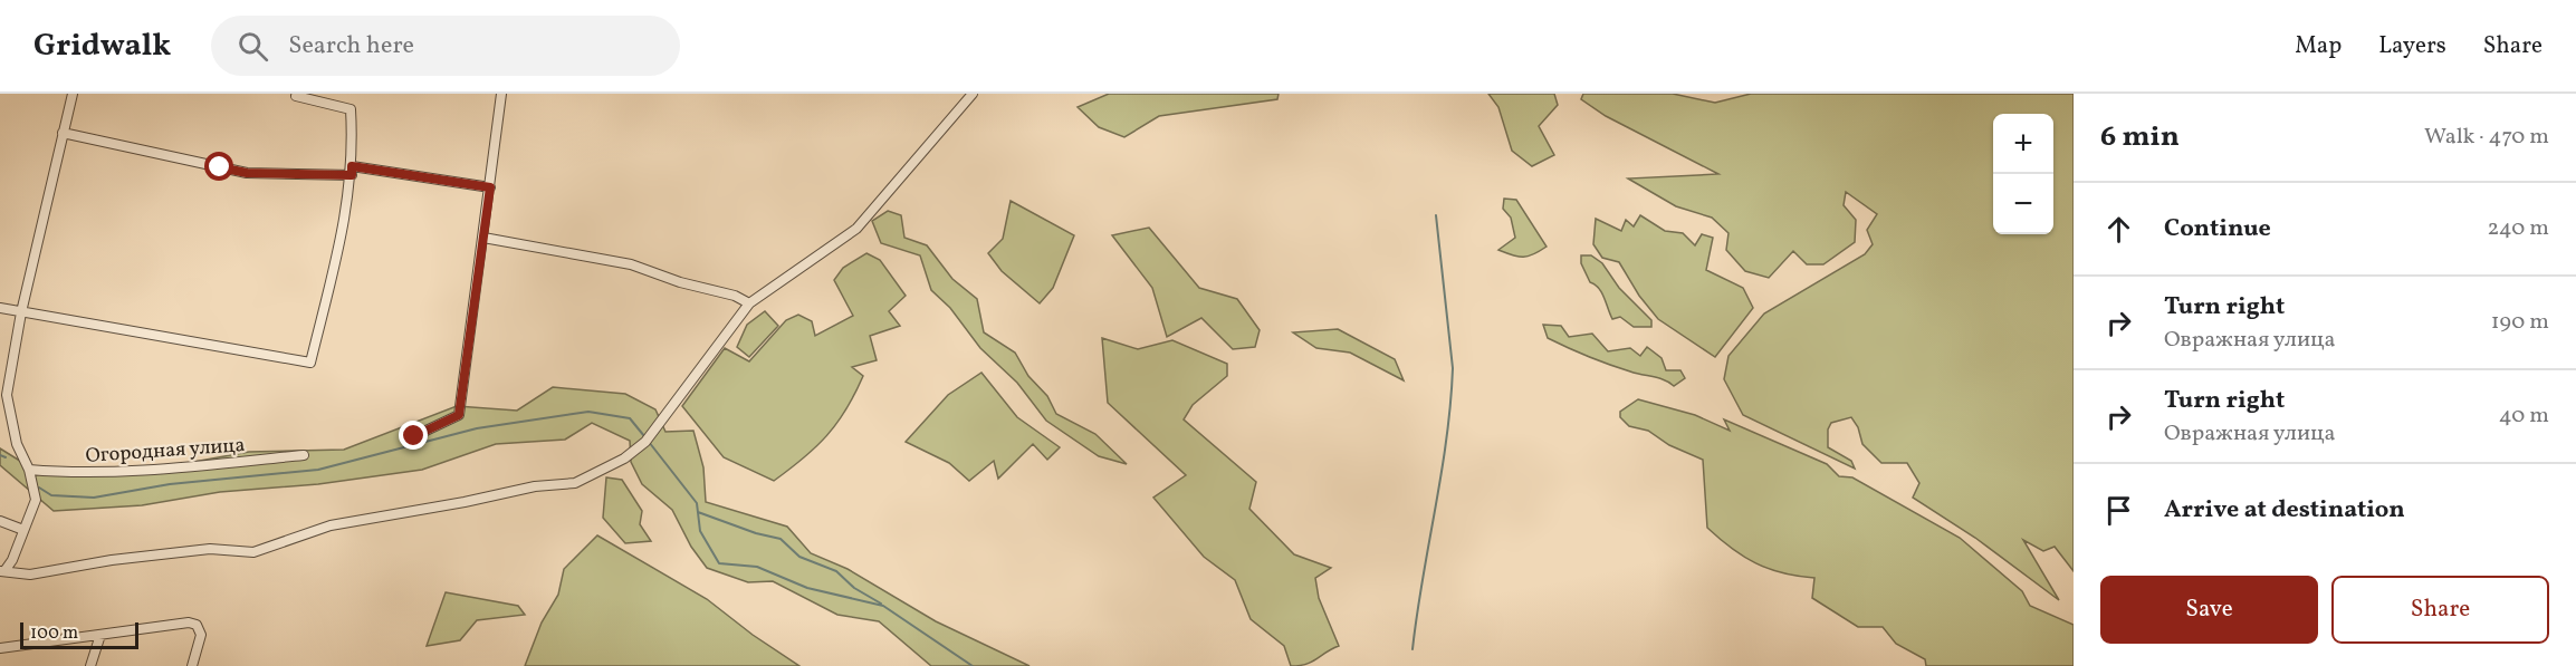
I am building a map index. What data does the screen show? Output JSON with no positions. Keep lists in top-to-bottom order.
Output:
{
  "streets": {
    "street": ["Огородная улица"]
  },
  "scale_bar": "100 m",
  "page": {
    "header": "Gridwalk",
    "search": "Search here",
    "nav": ["Map", "Layers", "Share"],
    "heading": ["6 min", "Walk · 470 m"],
    "map_buttons": ["+", "−"],
    "list": [
      ["Continue", "240 m"],
      ["Turn right", "Овражная улица", "190 m"],
      ["Turn right", "Овражная улица", "40 m"],
      "Arrive at destination"
    ],
    "buttons": ["Save", "Share"],
    "scale": "100 m"
  }
}
